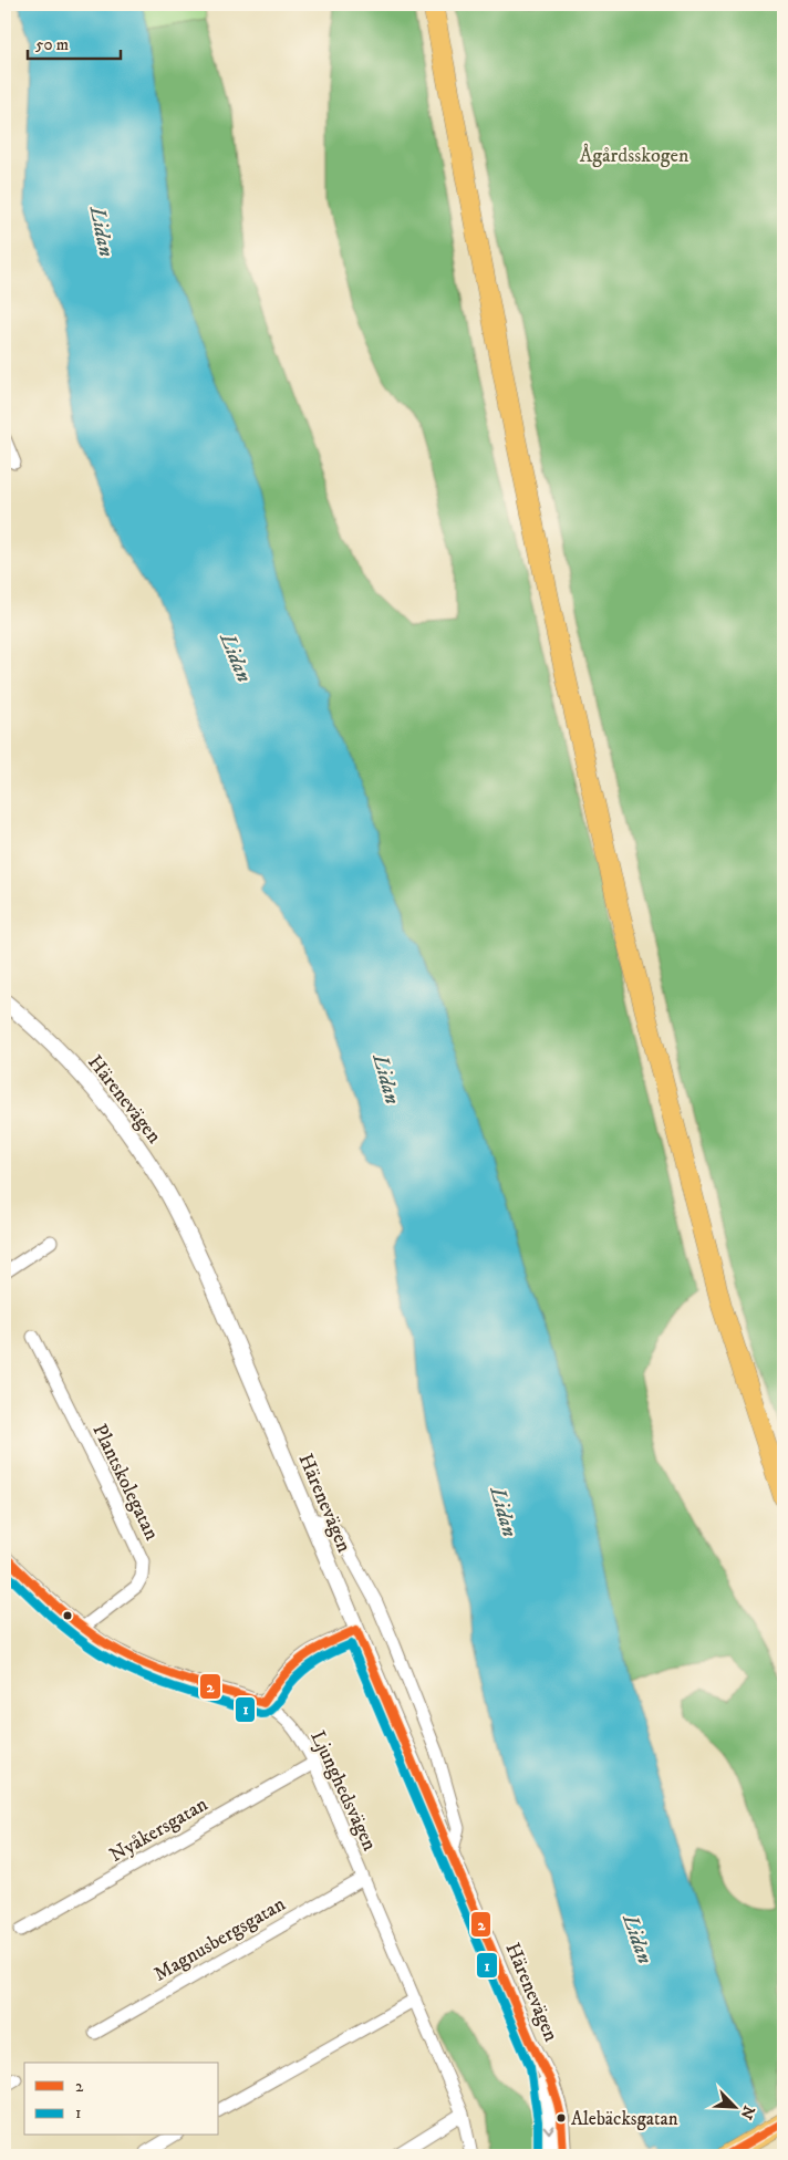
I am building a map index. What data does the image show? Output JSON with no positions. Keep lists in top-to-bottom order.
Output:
{
  "streets": {
    "street": [
      "Härenevägen",
      "Plantskolegatan",
      "Ljunghedsvägen",
      "Nyåkersgatan",
      "Magnusbergsgatan"
    ]
  },
  "crossings": [
    ["Plantskolegatan", "Ljunghedsvägen"],
    ["Ljunghedsvägen", "Nyåkersgatan"],
    ["Ljunghedsvägen", "Magnusbergsgatan"]
  ],
  "water": ["Lidan"],
  "parks": ["Ågårdsskogen"],
  "places": ["Alebäcksgatan"],
  "lines": ["transit line 2", "transit line 1"],
  "legend": ["2", "1"],
  "scale_bar": "50 m",
  "north": "bottom right"
}
